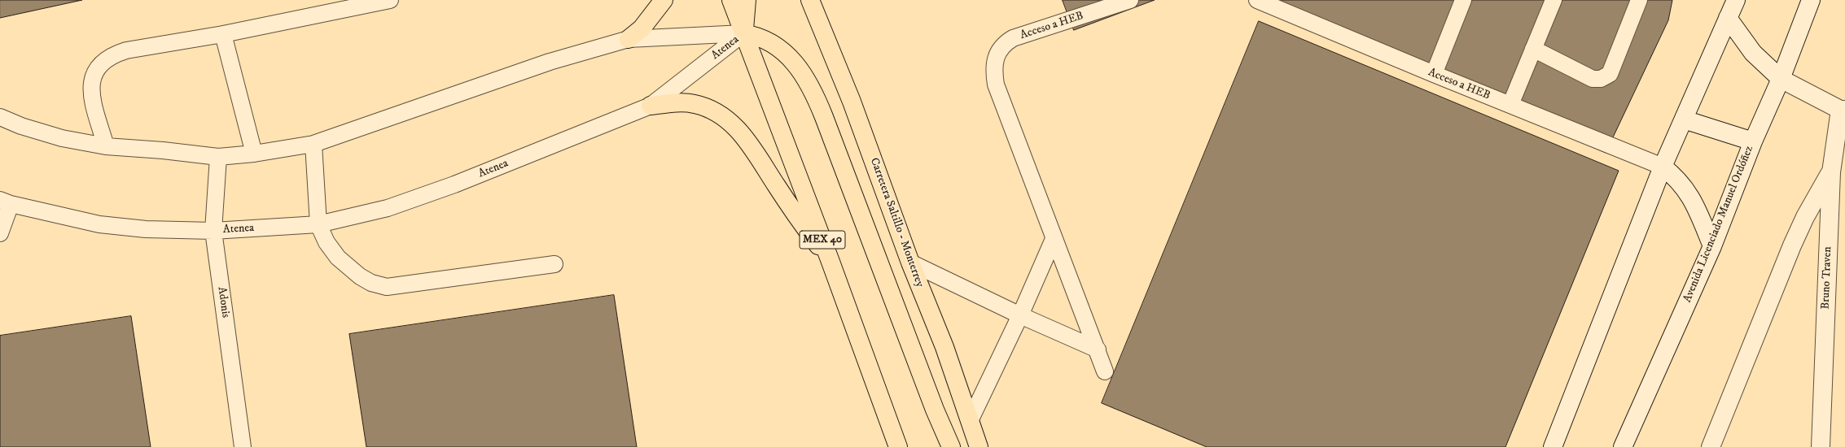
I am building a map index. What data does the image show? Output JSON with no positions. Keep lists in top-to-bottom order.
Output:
{
  "streets": {
    "main road": [
      "Carretera Saltillo - Monterrey",
      "Avenida Licenciado Manuel Ordóñez",
      "MEX 40",
      "Bruno Traven"
    ],
    "lane": ["Acceso a HEB", "Atenea", "Adonis"]
  },
  "crossings": [
    ["Atenea", "MEX 40"],
    ["Atenea", "Adonis"]
  ]
}
